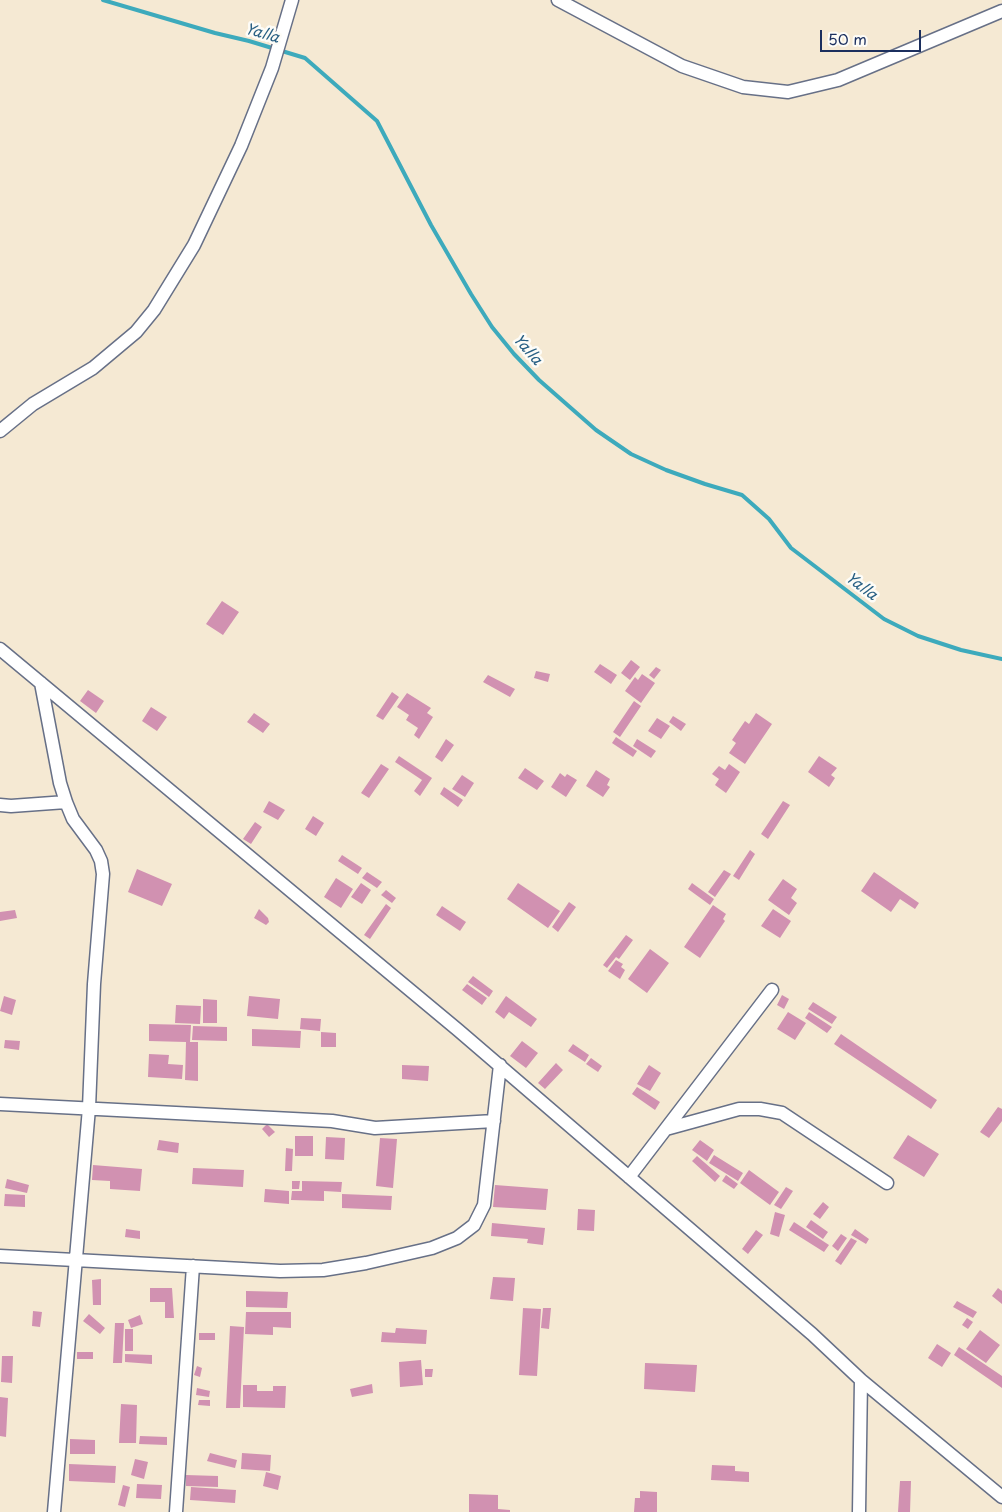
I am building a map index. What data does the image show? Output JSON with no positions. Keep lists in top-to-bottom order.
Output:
{
  "water": ["Yalla"],
  "scale_bar": "50 m"
}
